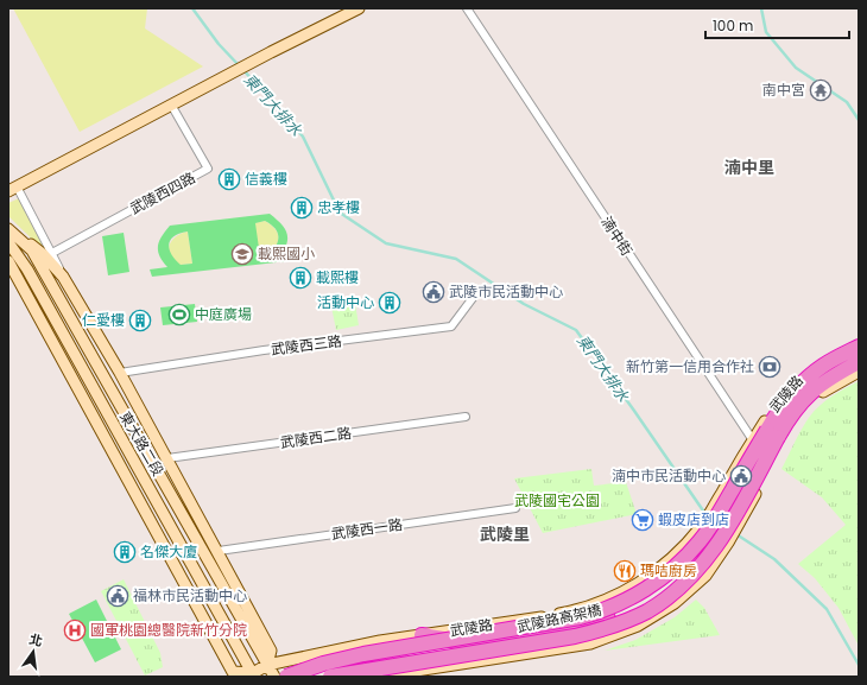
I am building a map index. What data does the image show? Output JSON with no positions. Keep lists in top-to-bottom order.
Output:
{
  "streets": {
    "highway": ["武陵路高架橋"],
    "street": [
      "武陵西四路",
      "湳中街",
      "武陵西三路",
      "武陵路",
      "武陵西二路",
      "東大路二段",
      "武陵西一路"
    ]
  },
  "crossings": [
    ["武陵西四路", "東大路二段"],
    ["湳中街", "武陵路"],
    ["武陵西三路", "東大路二段"],
    ["武陵路", "東大路二段"],
    ["武陵西二路", "東大路二段"],
    ["東大路二段", "武陵西一路"]
  ],
  "districts": ["湳中里", "武陵里"],
  "water": ["東門大排水"],
  "parks": ["武陵國宅公園"],
  "places": {
    "temple": ["南中宮"],
    "building": [
      "信義樓",
      "忠孝樓",
      "載熙樓",
      "活動中心",
      "仁愛樓",
      "名傑大廈"
    ],
    "school or university": ["載熙國小"],
    "public building": ["武陵市民活動中心", "湳中市民活動中心", "福林市民活動中心"],
    "sports": ["中庭廣場"],
    "bank": ["新竹第一信用合作社"],
    "supermarket": ["蝦皮店到店"],
    "restaurant": ["瑪咭廚房"],
    "hospital": ["國軍桃園總醫院新竹分院"]
  },
  "scale_bar": "100 m",
  "north": "top"
}
